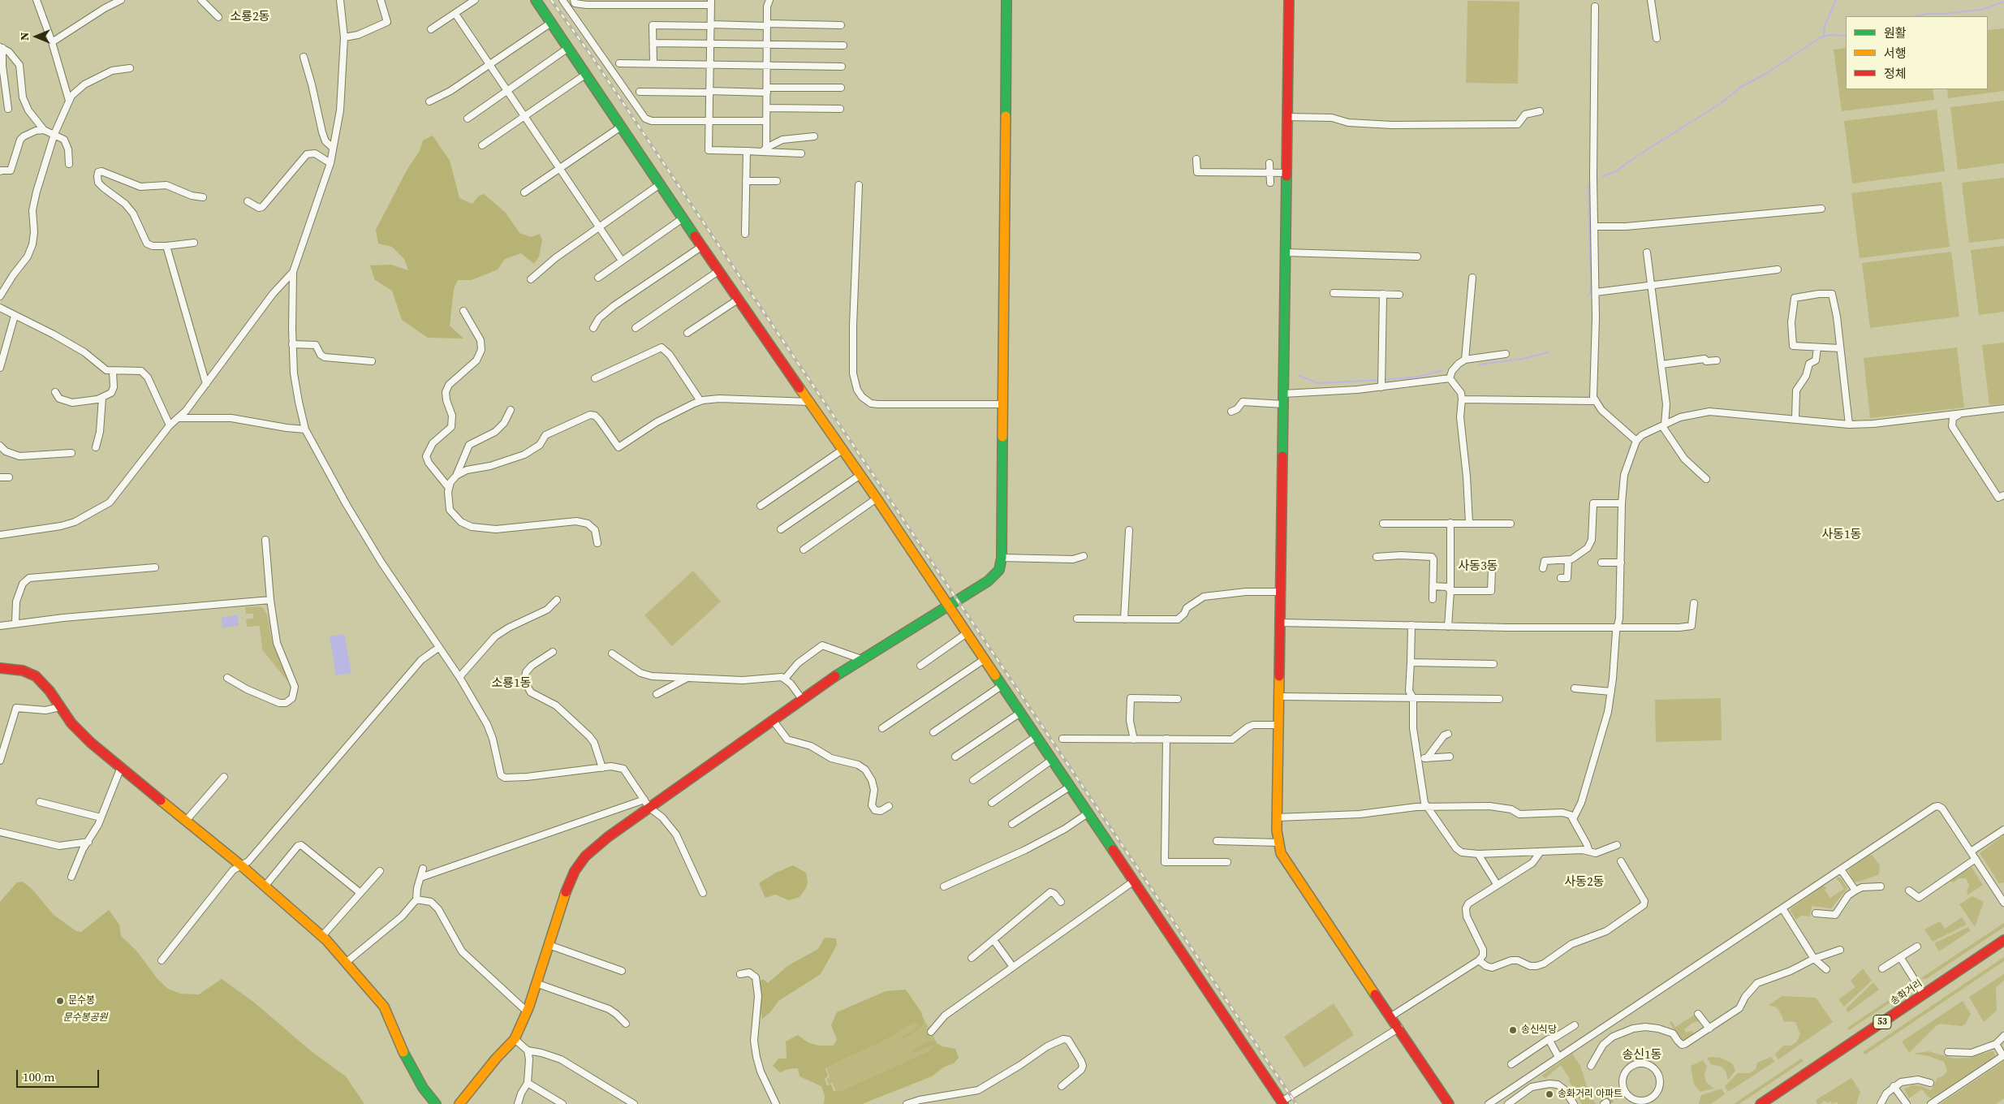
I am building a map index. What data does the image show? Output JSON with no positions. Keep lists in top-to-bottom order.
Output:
{
  "streets": {
    "street": ["송화거리", "53"]
  },
  "districts": [
    "소룡2동",
    "사동1동",
    "사동3동",
    "소룡1동",
    "사동2동",
    "송신1동"
  ],
  "parks": ["문수봉공원"],
  "places": ["문수봉", "송신식당", "송화거리 아파트"],
  "legend": ["원활", "서행", "정체"],
  "scale_bar": "100 m",
  "north": "left"
}
